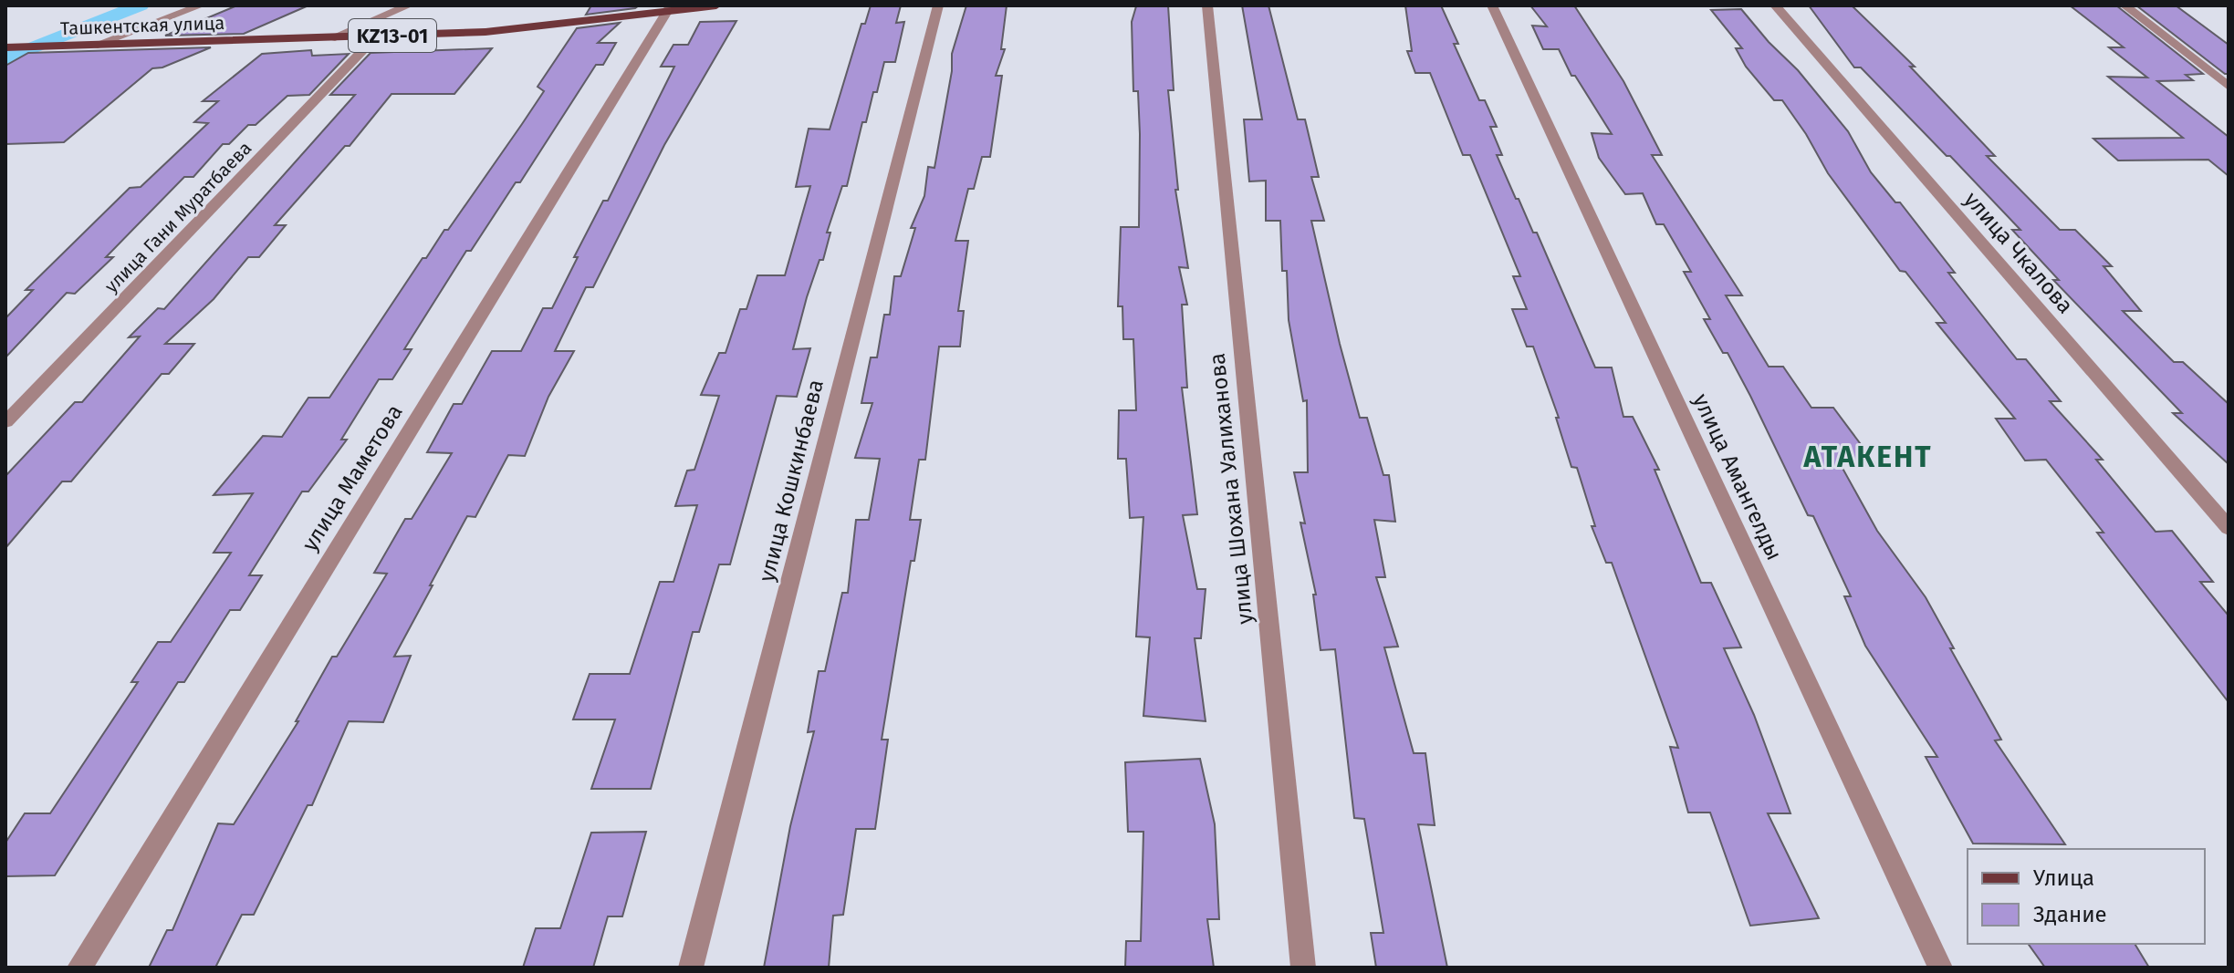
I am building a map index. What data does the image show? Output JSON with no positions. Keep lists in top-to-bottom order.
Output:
{
  "streets": {
    "main road": ["Ташкентская улица", "KZ13-01"],
    "street": [
      "улица Гани Муратбаева",
      "улица Чкалова",
      "улица Амангелды",
      "улица Маметова",
      "улица Кошкинбаева",
      "улица Шохана Уалиханова"
    ]
  },
  "crossings": [
    ["Ташкентская улица", "улица Гани Муратбаева"],
    ["Ташкентская улица", "улица Маметова"]
  ],
  "districts": ["АТАКЕНТ"],
  "legend": ["Улица", "Здание"]
}
